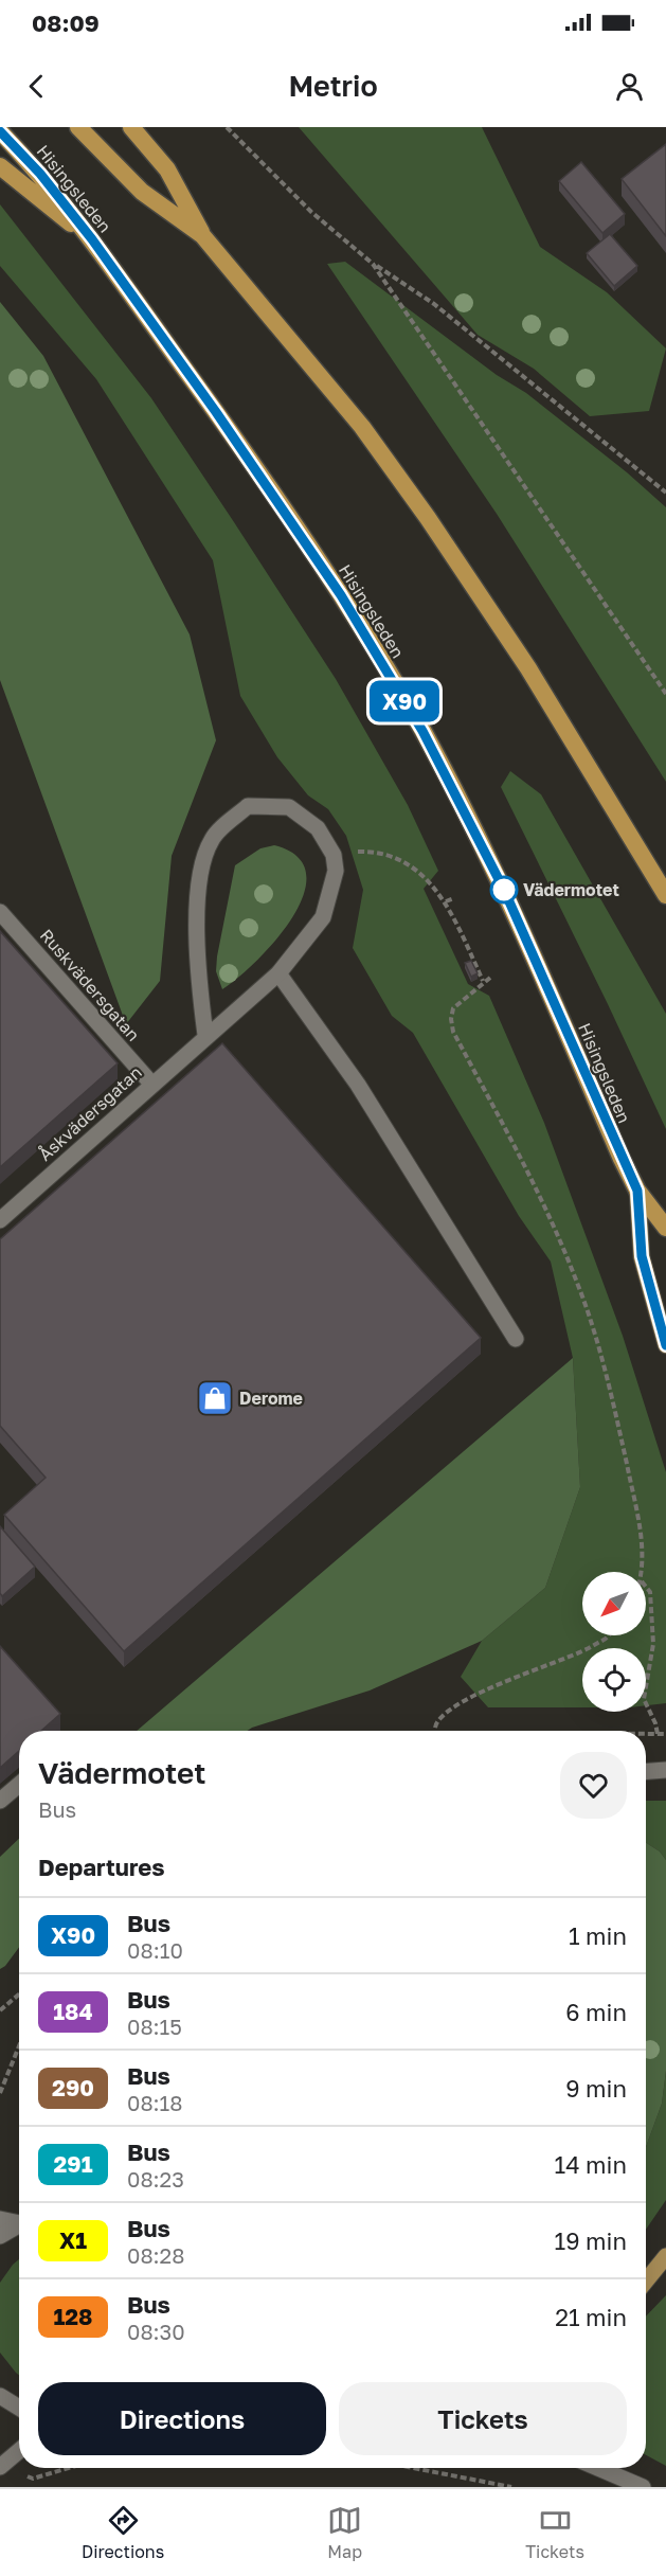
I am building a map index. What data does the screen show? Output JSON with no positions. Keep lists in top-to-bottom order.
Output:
{
  "streets": {
    "highway": ["Hisingsleden"],
    "street": ["Ruskvädersgatan", "Åskvädersgatan"]
  },
  "crossings": [
    ["Ruskvädersgatan", "Åskvädersgatan"]
  ],
  "places": {
    "other": ["Vädermotet"],
    "shop": ["Derome"]
  },
  "lines": ["bus line X90"],
  "north": "bottom left",
  "page": {
    "status": "08:09",
    "header": "Metrio",
    "on_map": "X90",
    "heading": [
      ["Vädermotet", "Bus"],
      "Departures"
    ],
    "list": [
      {
        "mark": "X90",
        "name": "Bus",
        "note": "08:10",
        "value": "1 min"
      },
      {
        "mark": "184",
        "name": "Bus",
        "note": "08:15",
        "value": "6 min"
      },
      {
        "mark": "290",
        "name": "Bus",
        "note": "08:18",
        "value": "9 min"
      },
      {
        "mark": "291",
        "name": "Bus",
        "note": "08:23",
        "value": "14 min"
      },
      {
        "mark": "X1",
        "name": "Bus",
        "note": "08:28",
        "value": "19 min"
      },
      {
        "mark": "128",
        "name": "Bus",
        "note": "08:30",
        "value": "21 min"
      }
    ],
    "buttons": ["Directions", "Tickets"],
    "tabs": ["Directions", "Map", "Tickets"]
  }
}
